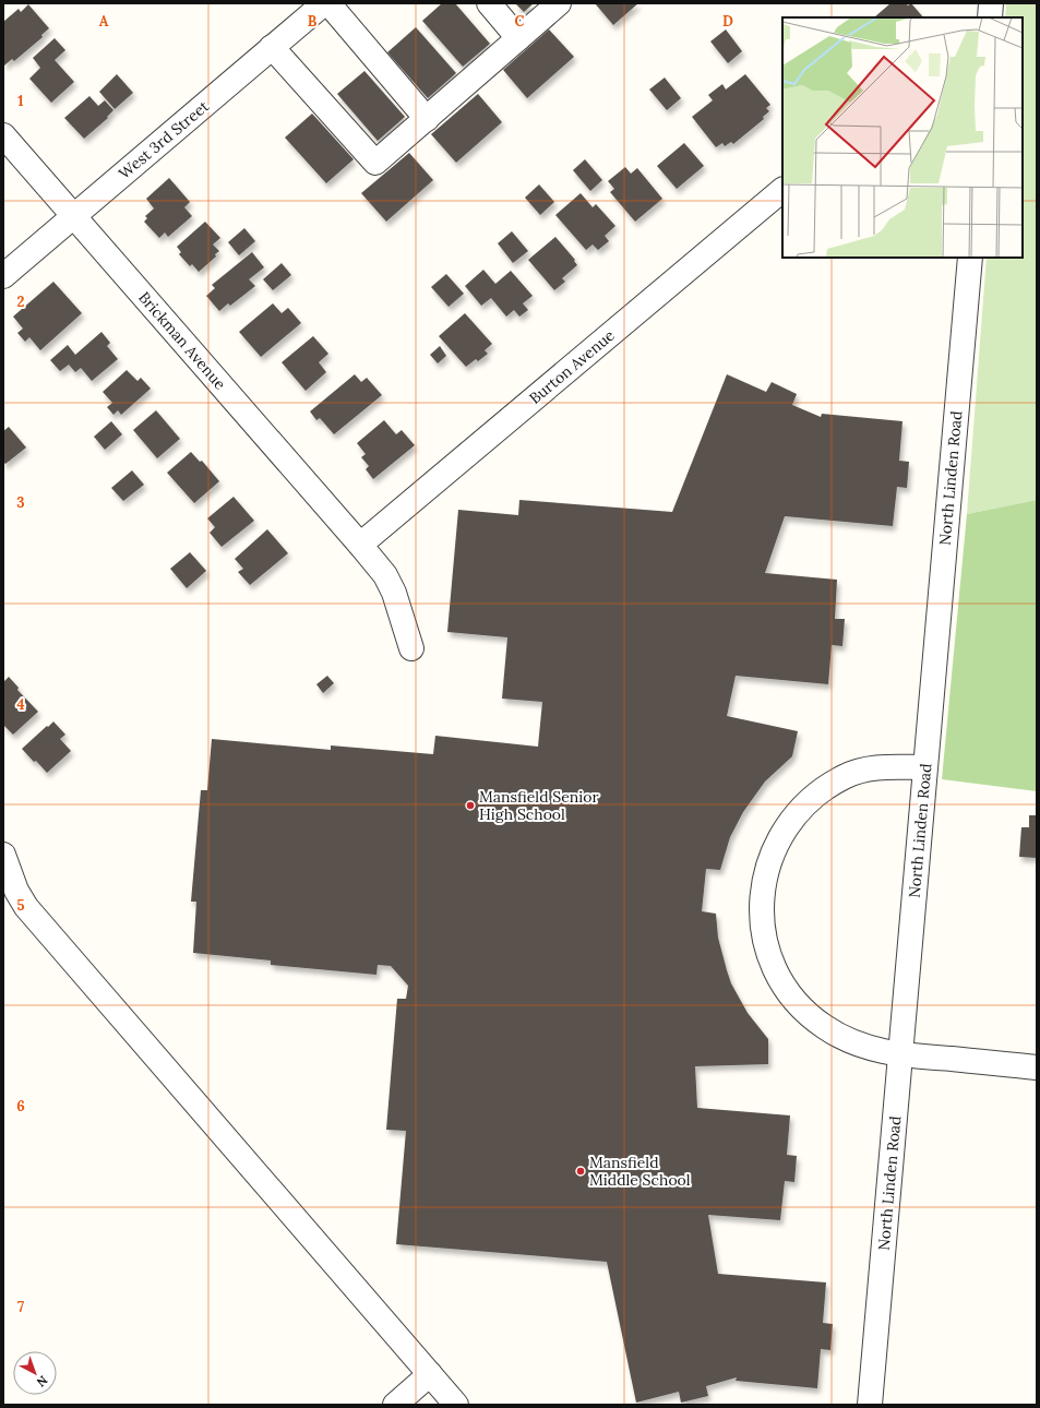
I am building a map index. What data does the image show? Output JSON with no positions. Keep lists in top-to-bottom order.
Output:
{
  "streets": {
    "street": [
      "West 3rd Street",
      "Brickman Avenue",
      "Burton Avenue",
      "North Linden Road"
    ]
  },
  "crossings": [
    ["West 3rd Street", "Brickman Avenue"],
    ["Brickman Avenue", "Burton Avenue"]
  ],
  "places": ["Mansfield Senior High School", "Mansfield Middle School"],
  "north": "bottom right",
  "grid": {
    "columns": [
      "A",
      "B",
      "C",
      "D"
    ],
    "rows": [
      "1",
      "2",
      "3",
      "4",
      "5",
      "6",
      "7"
    ]
  }
}
